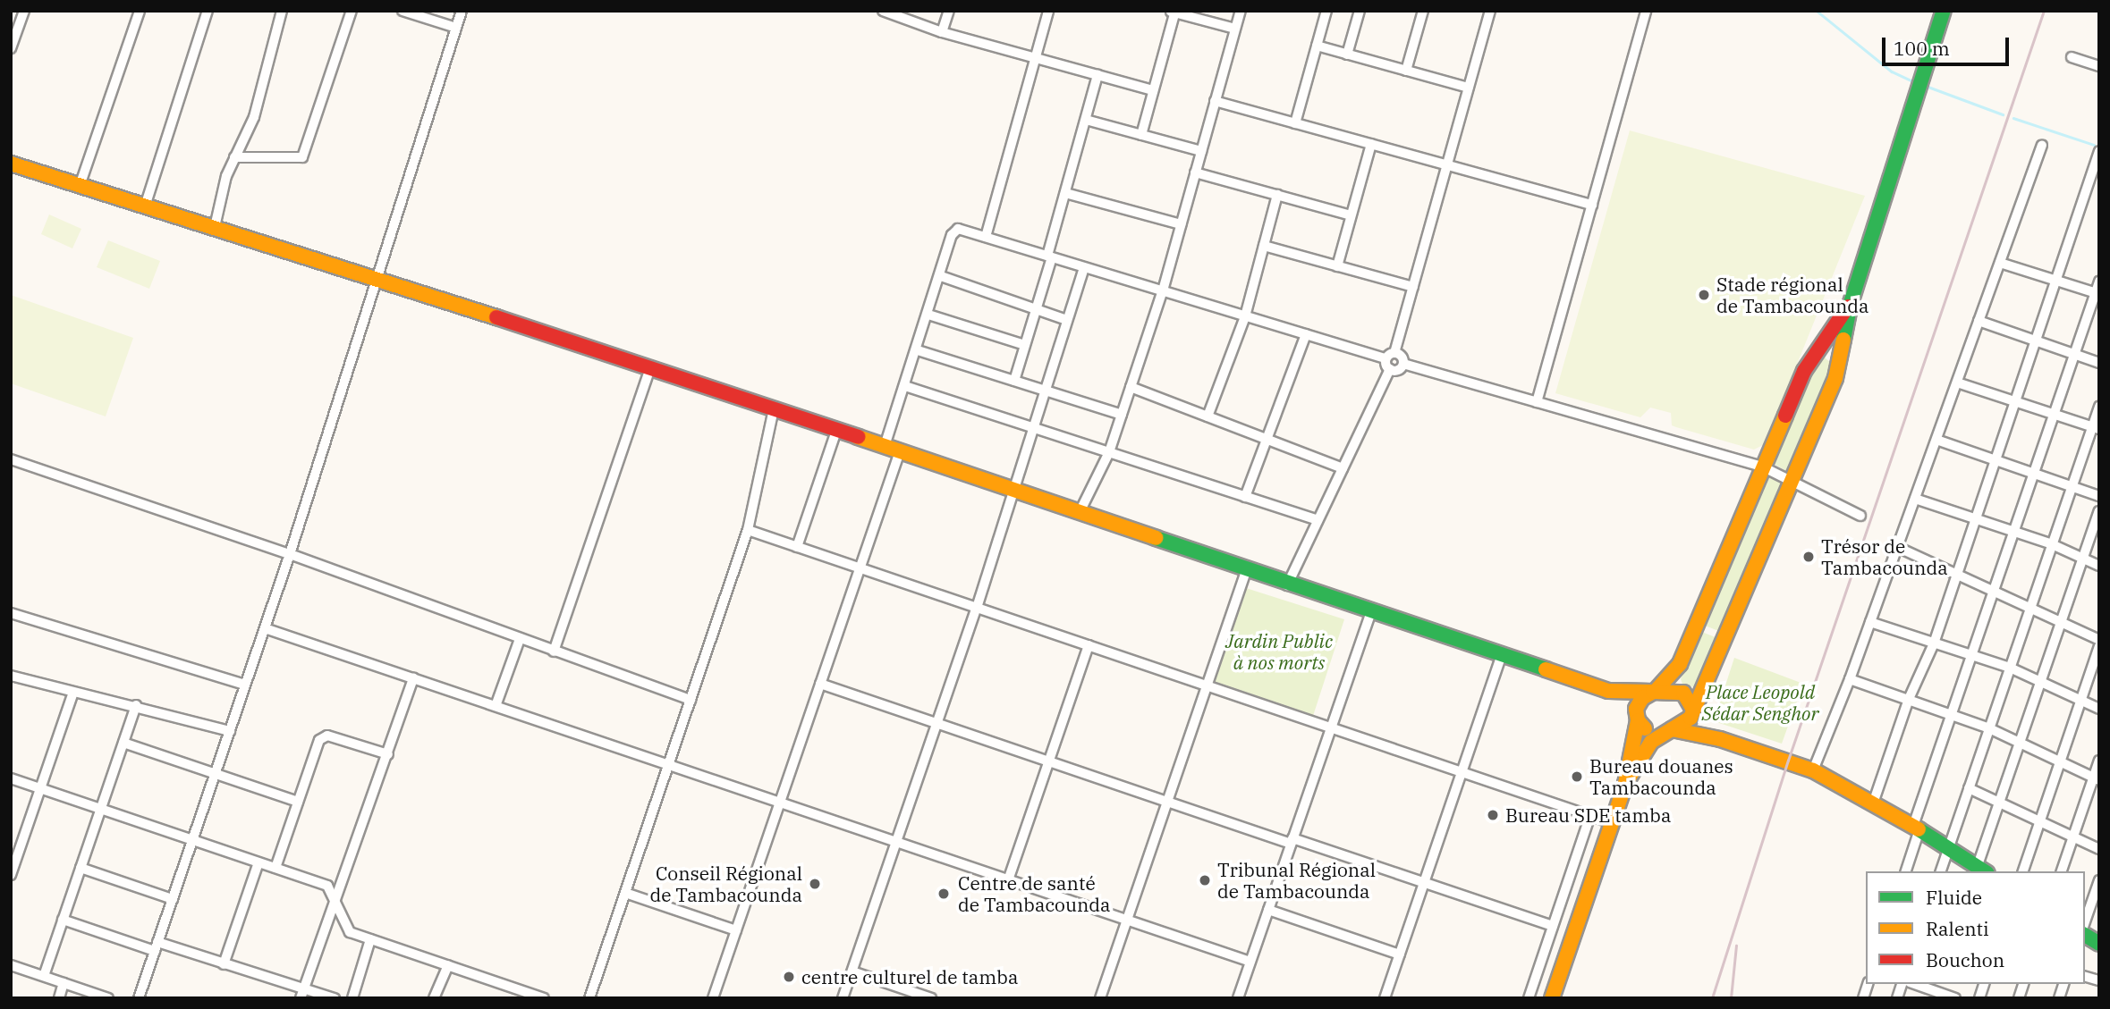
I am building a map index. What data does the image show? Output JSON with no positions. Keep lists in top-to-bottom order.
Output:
{
  "parks": ["Jardin Public à nos morts", "Place Leopold Sédar Senghor"],
  "places": [
    "Stade régional de Tambacounda",
    "Trésor de Tambacounda",
    "Bureau douanes Tambacounda",
    "Bureau SDE tamba",
    "Tribunal Régional de Tambacounda",
    "Conseil Régional de Tambacounda",
    "Centre de santé de Tambacounda",
    "centre culturel de tamba"
  ],
  "legend": ["Fluide", "Ralenti", "Bouchon"],
  "scale_bar": "100 m"
}
